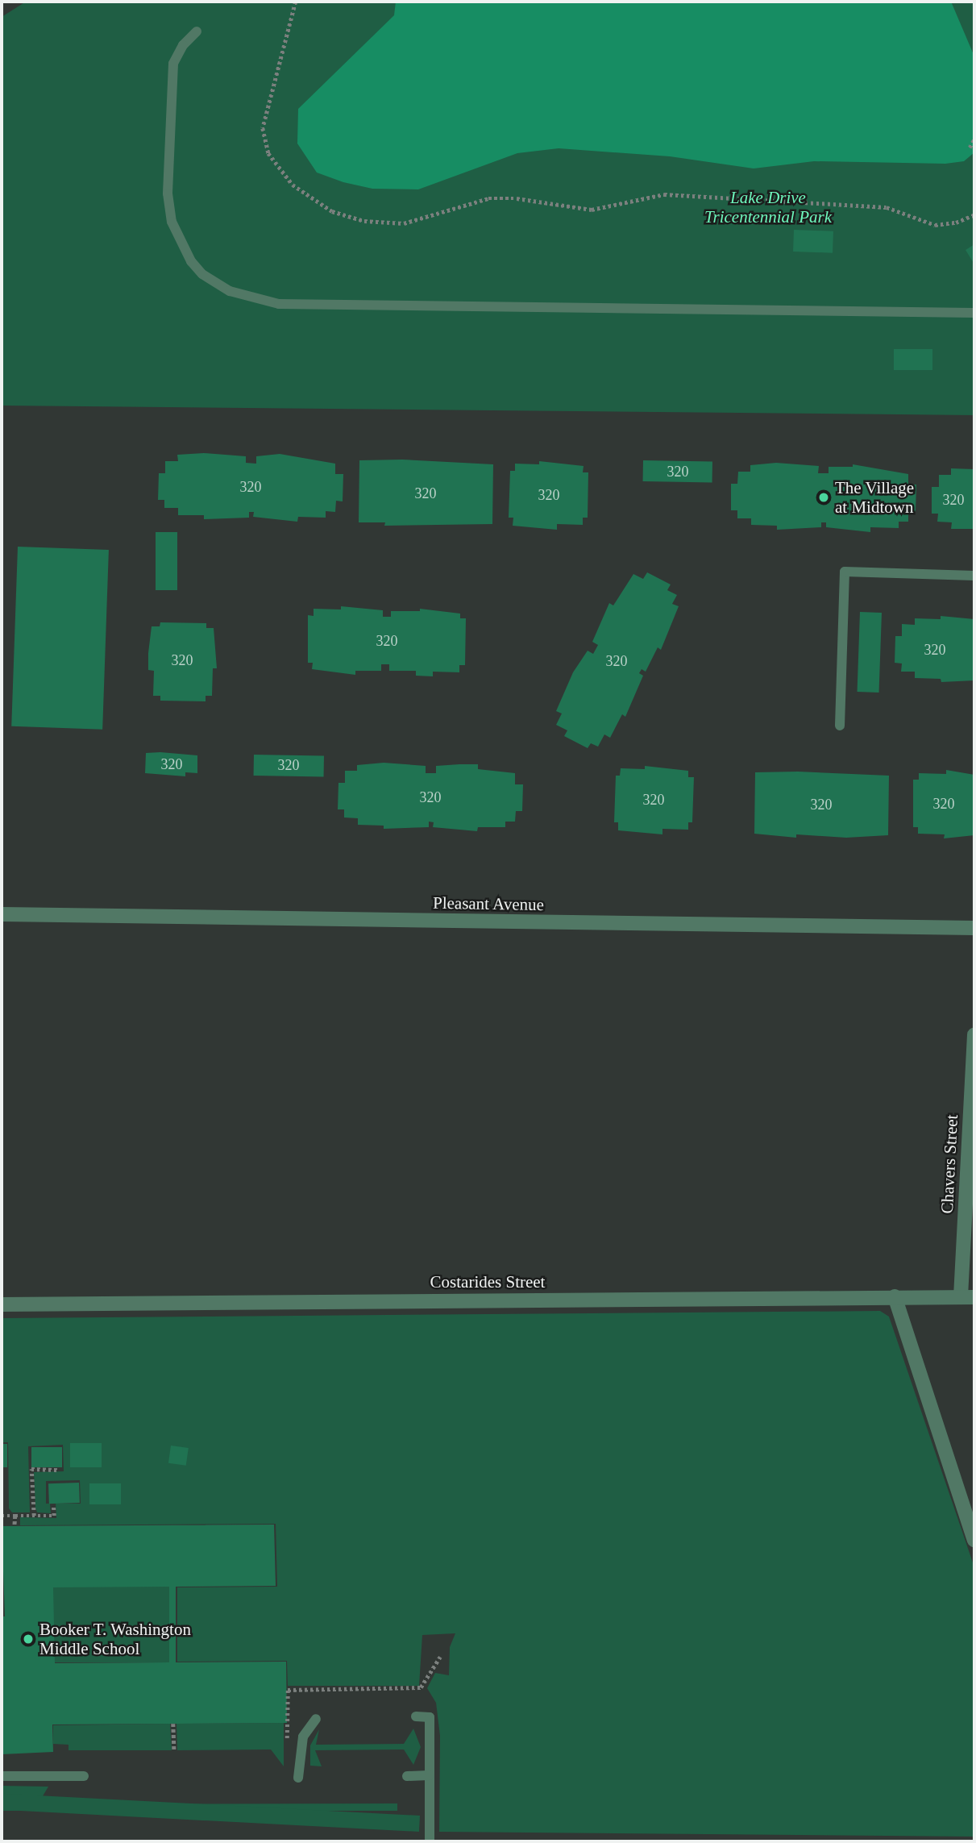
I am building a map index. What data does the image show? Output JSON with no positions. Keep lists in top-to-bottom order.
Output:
{
  "streets": {
    "street": ["Pleasant Avenue", "Chavers Street", "Costarides Street"]
  },
  "crossings": [
    ["Chavers Street", "Costarides Street"]
  ],
  "parks": ["Lake Drive Tricentennial Park"],
  "places": ["The Village at Midtown", "Booker T. Washington Middle School"],
  "house_numbers": [
    "320",
    "320",
    "320",
    "320",
    "320",
    "320",
    "320",
    "320",
    "320",
    "320",
    "320",
    "320",
    "320",
    "320",
    "320"
  ]
}
